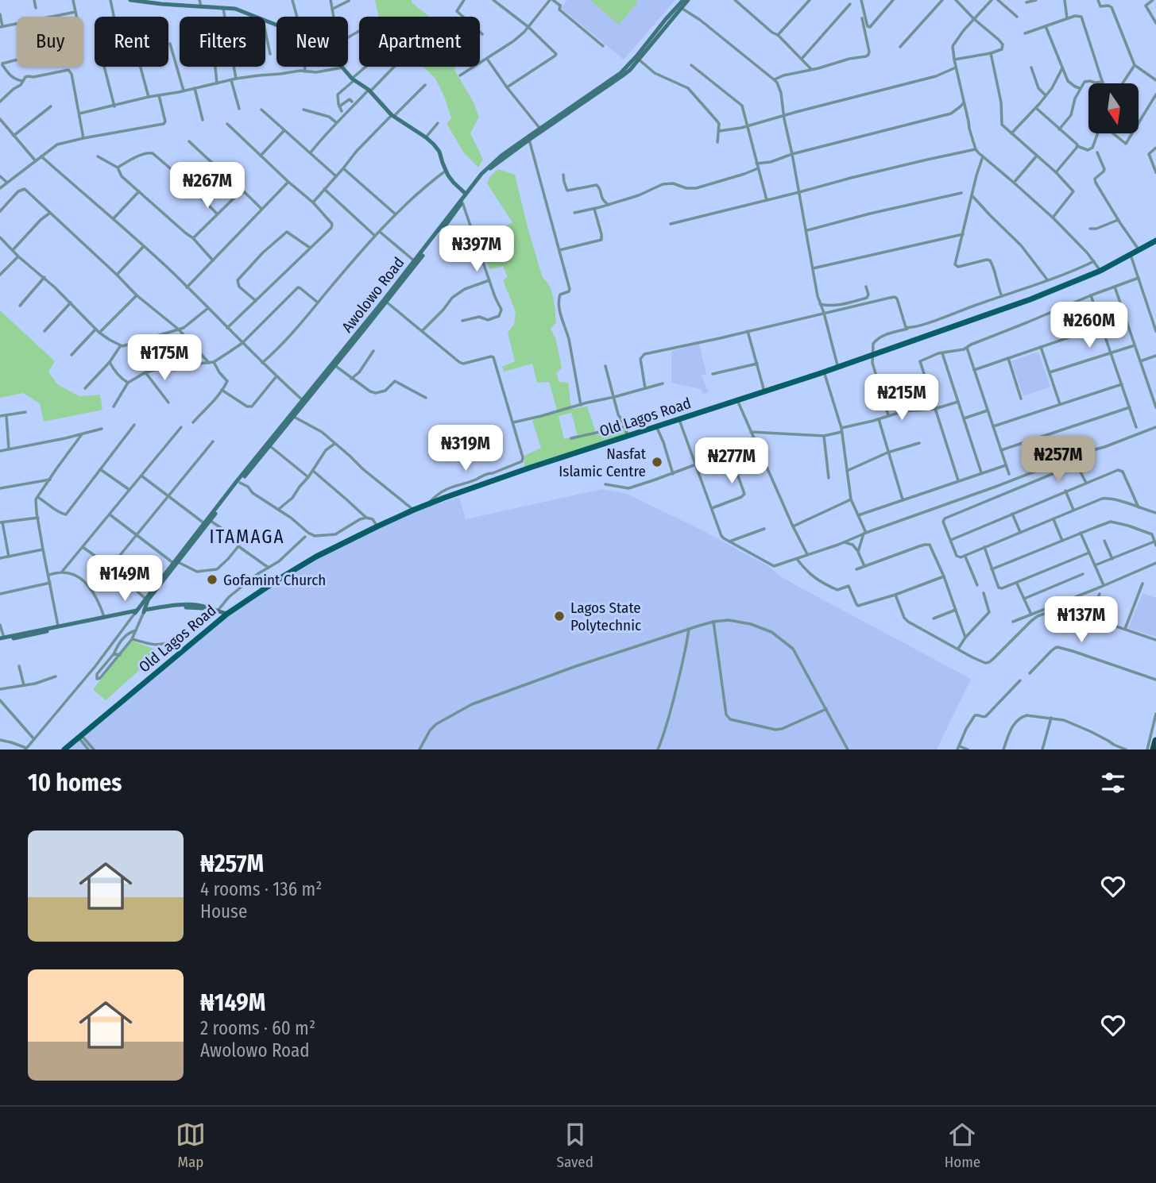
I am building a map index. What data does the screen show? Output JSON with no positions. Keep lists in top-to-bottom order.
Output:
{
  "streets": {
    "main road": ["Awolowo Road", "Old Lagos Road"]
  },
  "districts": ["ITAMAGA"],
  "places": ["Nasfat Islamic Centre", "Gofamint Church", "Lagos State Polytechnic"],
  "north": "bottom",
  "page": {
    "chip": [
      "Buy",
      "Rent",
      "Filters",
      "New",
      "Apartment"
    ],
    "price": [
      "₦267M",
      "₦397M",
      "₦260M",
      "₦175M",
      "₦215M",
      "₦319M",
      "₦257M",
      "₦277M",
      "₦149M",
      "₦137M"
    ],
    "heading": "10 homes",
    "list": [
      {
        "name": "₦257M",
        "note": "4 rooms · 136 m² · House"
      },
      {
        "name": "₦149M",
        "note": "2 rooms · 60 m² · Awolowo Road"
      }
    ],
    "tabs": ["Map", "Saved", "Home"]
  }
}
